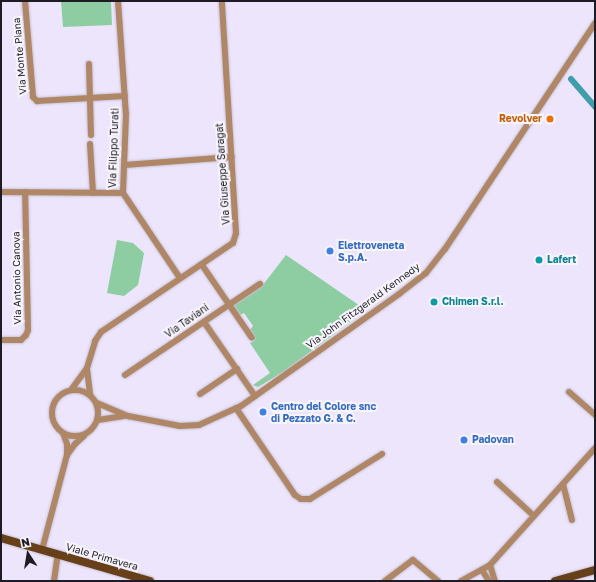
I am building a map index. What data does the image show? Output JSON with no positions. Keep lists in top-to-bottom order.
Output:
{
  "streets": {
    "main road": ["Viale Primavera"],
    "street": [
      "Via Monte Piana",
      "Via Filippo Turati",
      "Via Giuseppe Saragat",
      "Via Antonio Canova",
      "Via John Fitzgerald Kennedy",
      "Via Taviani"
    ]
  },
  "crossings": [
    ["Via Monte Piana", "Via Filippo Turati"],
    ["Via Filippo Turati", "Via Giuseppe Saragat"],
    ["Via Giuseppe Saragat", "Via John Fitzgerald Kennedy"]
  ],
  "places": [
    "Revolver",
    "Elettroveneta S.p.A.",
    "Lafert",
    "Chimen S.r.l.",
    "Centro del Colore snc di Pezzato G. & C.",
    "Padovan"
  ],
  "north": "top"
}
